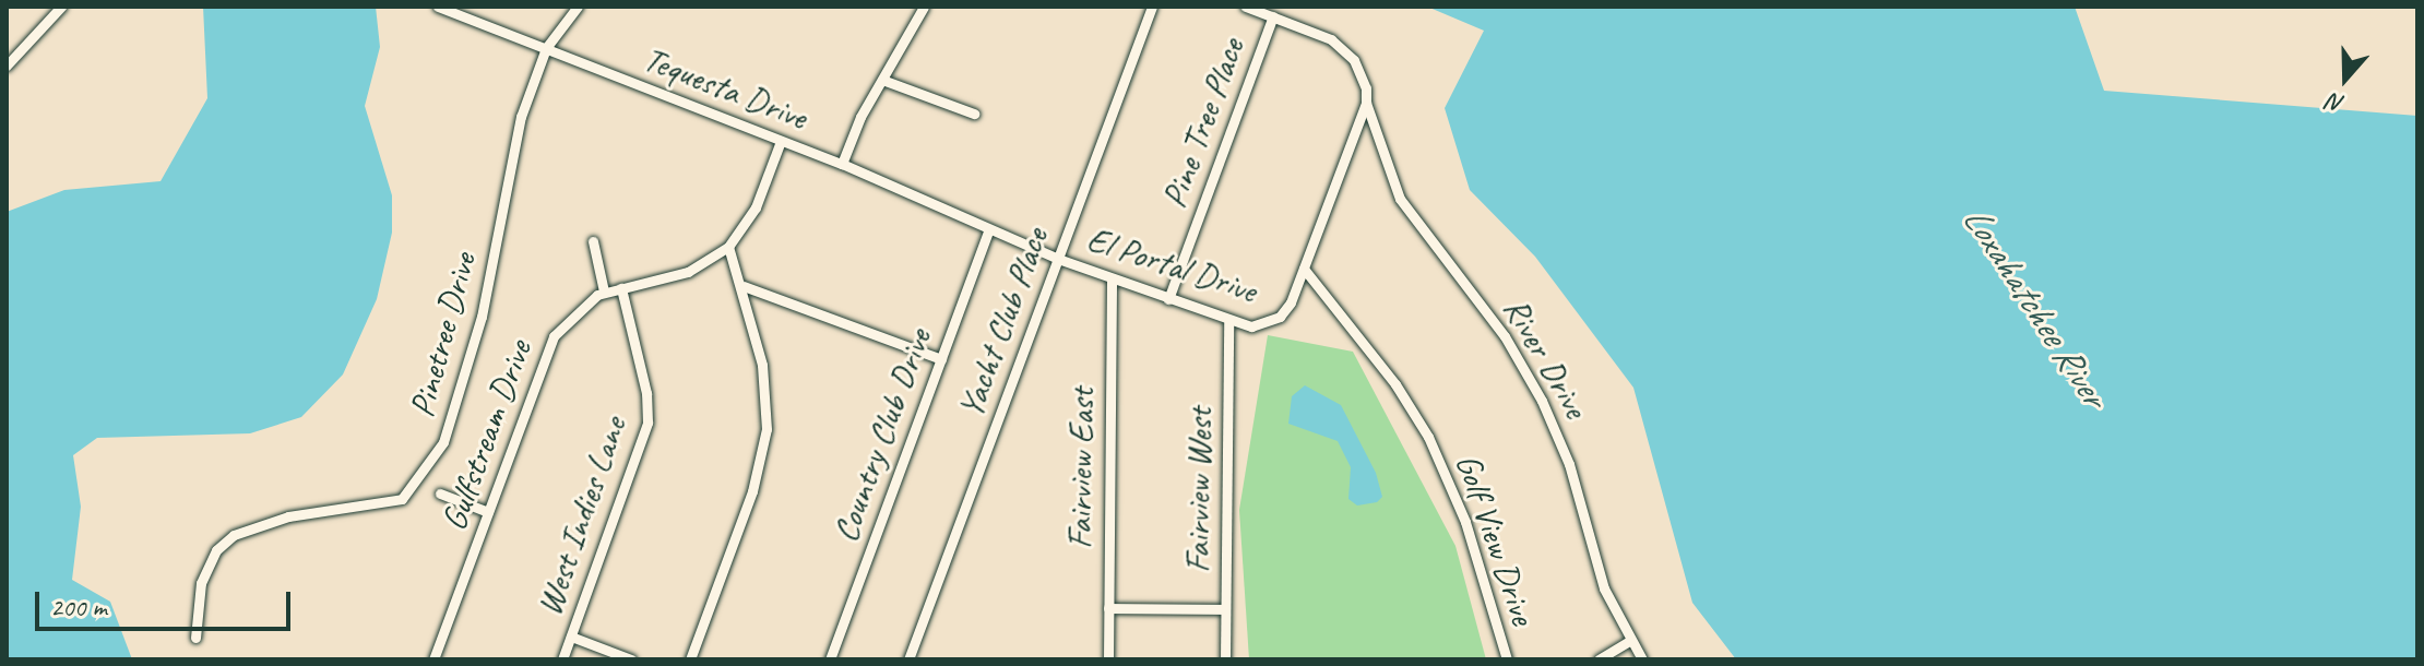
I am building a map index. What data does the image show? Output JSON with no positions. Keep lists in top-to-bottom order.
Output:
{
  "streets": {
    "street": [
      "Tequesta Drive",
      "Pine Tree Place",
      "El Portal Drive",
      "Yacht Club Place",
      "Pinetree Drive",
      "River Drive",
      "Gulfstream Drive",
      "Country Club Drive",
      "Fairview East",
      "Fairview West",
      "West Indies Lane",
      "Golf View Drive"
    ]
  },
  "crossings": [
    ["Tequesta Drive", "El Portal Drive"],
    ["Tequesta Drive", "Pinetree Drive"],
    ["Tequesta Drive", "Gulfstream Drive"],
    ["Tequesta Drive", "Country Club Drive"],
    ["Pine Tree Place", "El Portal Drive"],
    ["El Portal Drive", "Yacht Club Place"],
    ["El Portal Drive", "River Drive"],
    ["El Portal Drive", "Country Club Drive"],
    ["El Portal Drive", "Fairview East"],
    ["El Portal Drive", "Fairview West"],
    ["El Portal Drive", "Golf View Drive"],
    ["Gulfstream Drive", "West Indies Lane"]
  ],
  "water": ["Loxahatchee River"],
  "scale_bar": "200 m",
  "north": "bottom"
}
